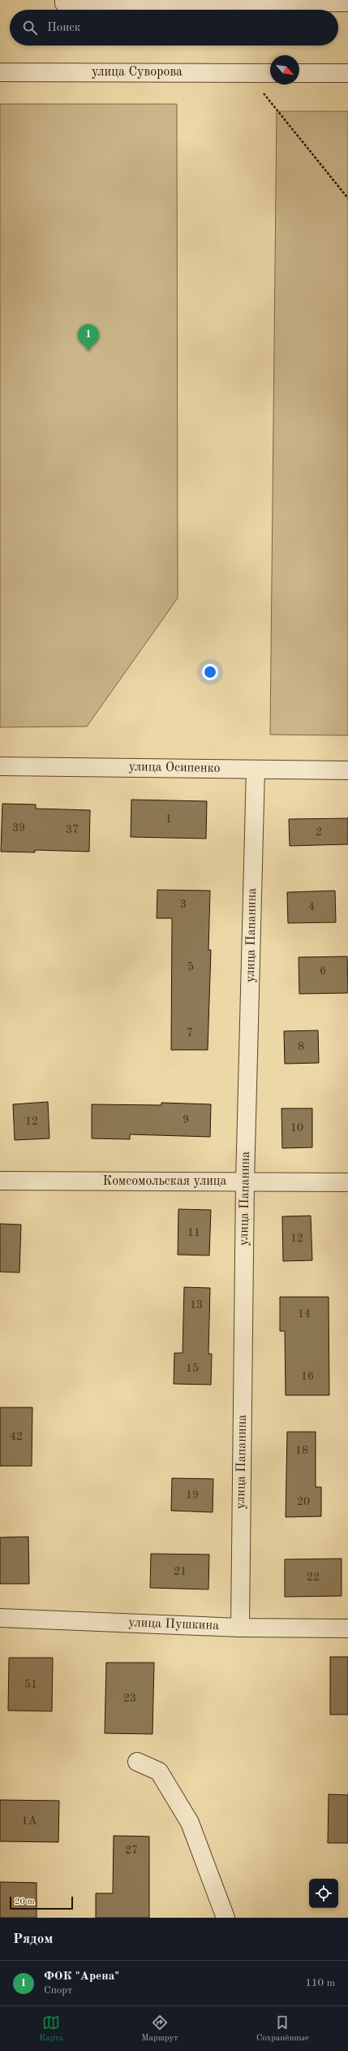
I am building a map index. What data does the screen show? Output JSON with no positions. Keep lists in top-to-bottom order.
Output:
{
  "streets": {
    "street": [
      "улица Суворова",
      "улица Осипенко",
      "улица Папанина",
      "Комсомольская улица",
      "улица Пушкина"
    ]
  },
  "crossings": [
    ["улица Осипенко", "улица Папанина"],
    ["улица Папанина", "Комсомольская улица"],
    ["улица Папанина", "улица Пушкина"]
  ],
  "house_numbers": [
    "1",
    "39",
    "37",
    "2",
    "3",
    "4",
    "5",
    "6",
    "7",
    "8",
    "9",
    "12",
    "10",
    "11",
    "12",
    "13",
    "14",
    "15",
    "16",
    "42",
    "18",
    "19",
    "20",
    "21",
    "22",
    "51",
    "23",
    "1А",
    "27"
  ],
  "scale_bar": "20 m",
  "north": "bottom right",
  "page": {
    "search": "Поиск",
    "pins": "1",
    "scale": "20 m",
    "heading": "Рядом",
    "list": [
      {
        "mark": "1",
        "name": "ФОК \"Арена\"",
        "note": "Спорт",
        "value": "110 m"
      }
    ],
    "nav": ["Карта", "Маршрут", "Сохранённые"]
  }
}
